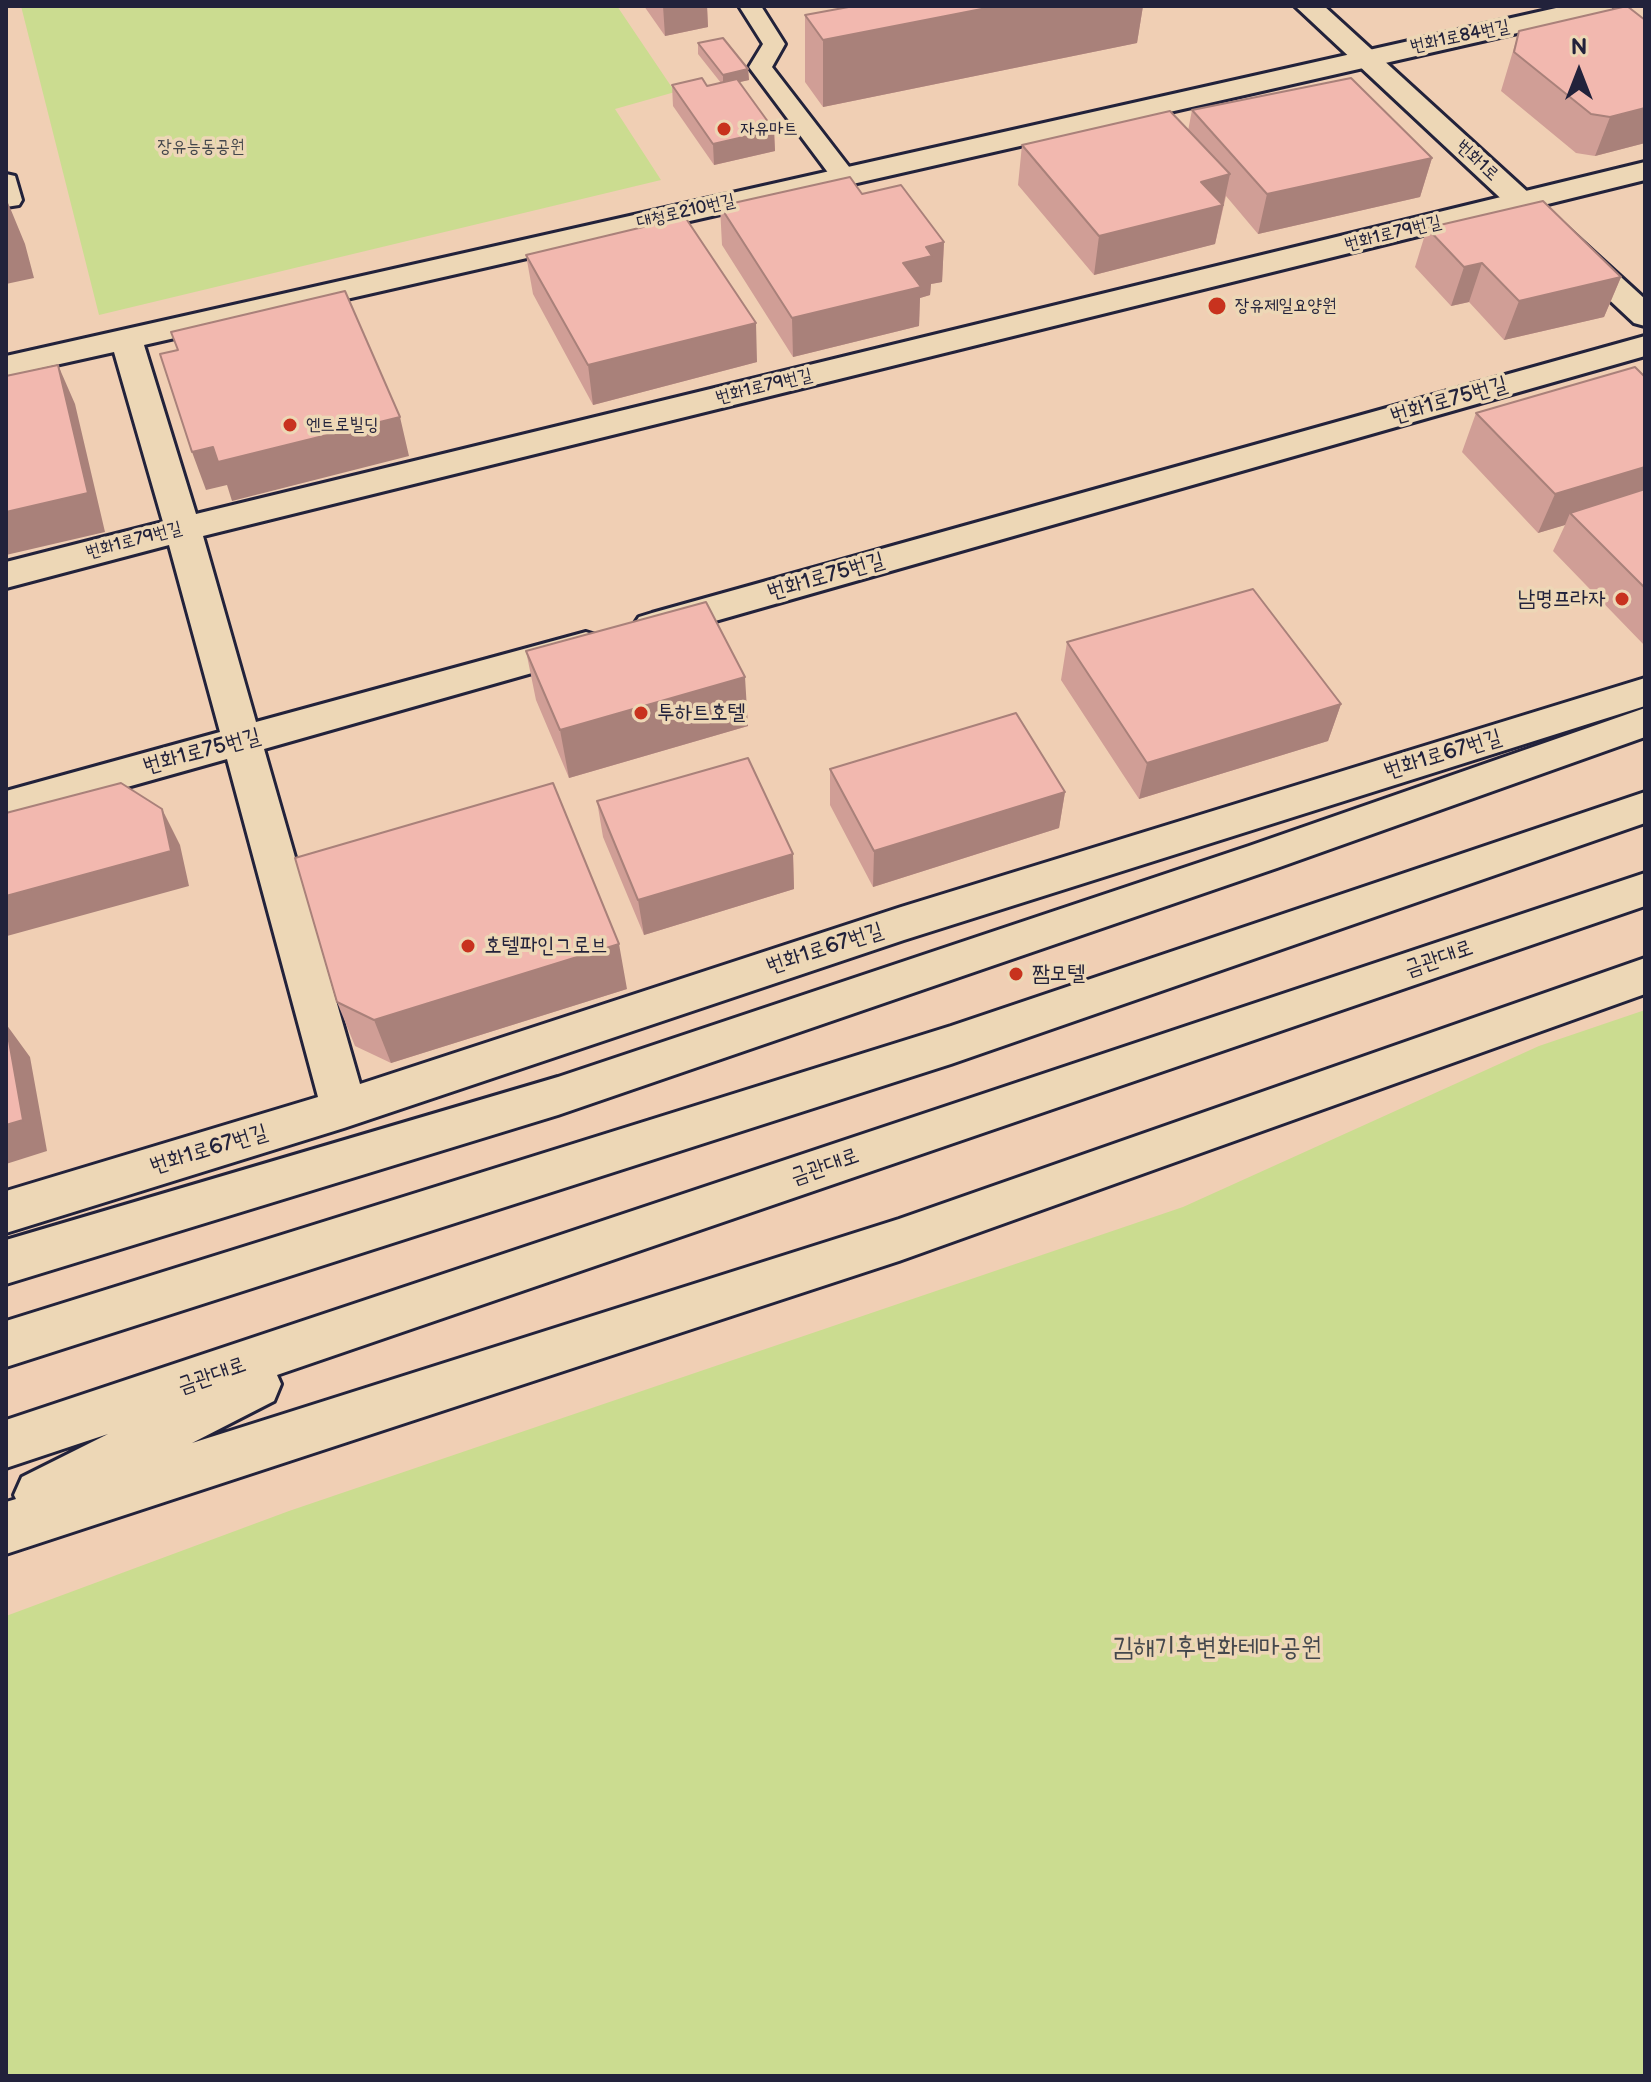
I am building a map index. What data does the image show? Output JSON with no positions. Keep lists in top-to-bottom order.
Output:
{
  "streets": {
    "street": [
      "번화1로84번길",
      "번화1로",
      "대청로210번길",
      "번화1로79번길",
      "번화1로75번길",
      "번화1로67번길",
      "금관대로"
    ]
  },
  "crossings": [
    ["번화1로84번길", "번화1로"],
    ["번화1로84번길", "대청로210번길"],
    ["번화1로", "대청로210번길"],
    ["번화1로", "번화1로79번길"]
  ],
  "parks": ["장유능동공원", "김해기후변화테마공원"],
  "places": [
    "자유마트",
    "장유제일요양원",
    "엔트로빌딩",
    "남명프라자",
    "투하트호텔",
    "호텔파인그로브",
    "짬모텔"
  ],
  "north": "top"
}
